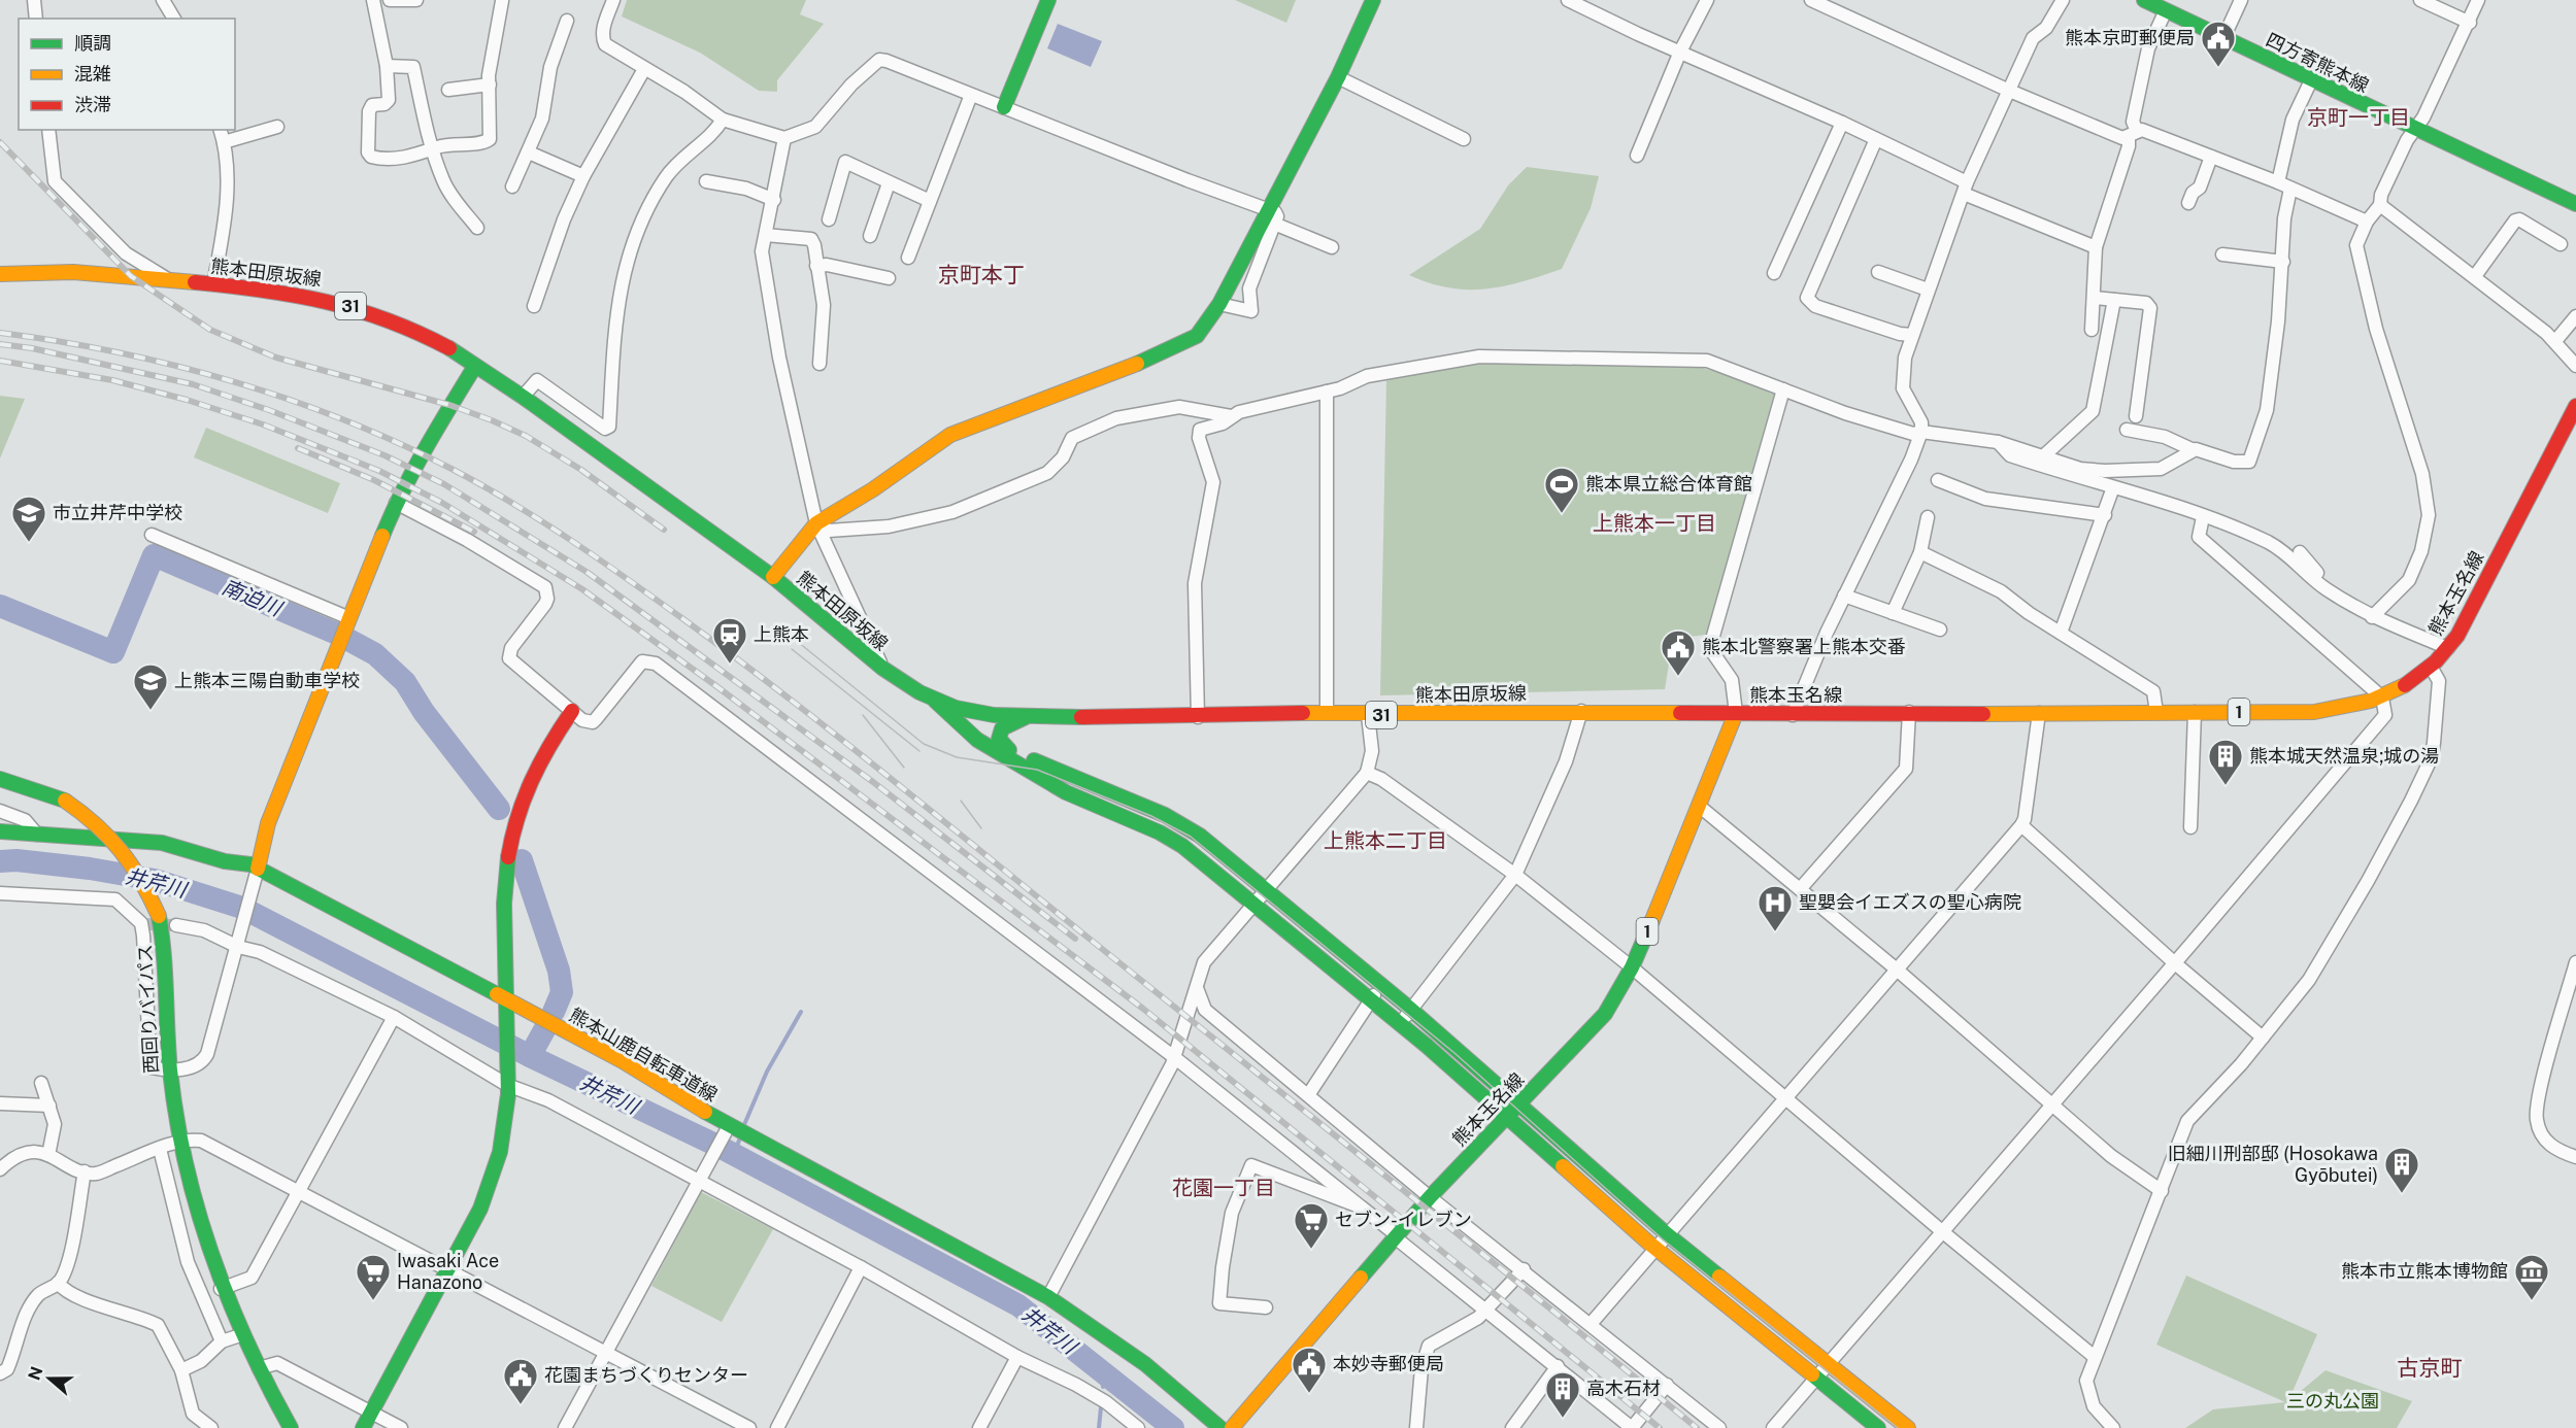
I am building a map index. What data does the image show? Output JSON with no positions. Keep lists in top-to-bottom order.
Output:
{
  "streets": {
    "main road": [
      "四方寄熊本線",
      "熊本田原坂線",
      "31",
      "熊本玉名線",
      "1",
      "西回りバイパス",
      "熊本山鹿自転車道線"
    ]
  },
  "crossings": [
    ["熊本田原坂線", "熊本玉名線"]
  ],
  "districts": [
    "京町一丁目",
    "京町本丁",
    "上熊本一丁目",
    "上熊本二丁目",
    "花園一丁目",
    "古京町"
  ],
  "water": ["南迫川", "井芹川"],
  "parks": ["三の丸公園"],
  "places": {
    "public building": [
      "熊本京町郵便局",
      "熊本北警察署上熊本交番",
      "本妙寺郵便局",
      "花園まちづくりセンター"
    ],
    "sports": ["熊本県立総合体育館"],
    "school or university": ["市立井芹中学校", "上熊本三陽自動車学校"],
    "station": ["上熊本"],
    "building": ["熊本城天然温泉;城の湯", "旧細川刑部邸 (Hosokawa Gyōbutei)", "高木石材"],
    "hospital": ["聖嬰会イエズスの聖心病院"],
    "supermarket": ["セブン-イレブン", "Iwasaki Ace Hanazono"],
    "museum": ["熊本市立熊本博物館"]
  },
  "legend": ["順調", "混雑", "渋滞"],
  "north": "left"
}
